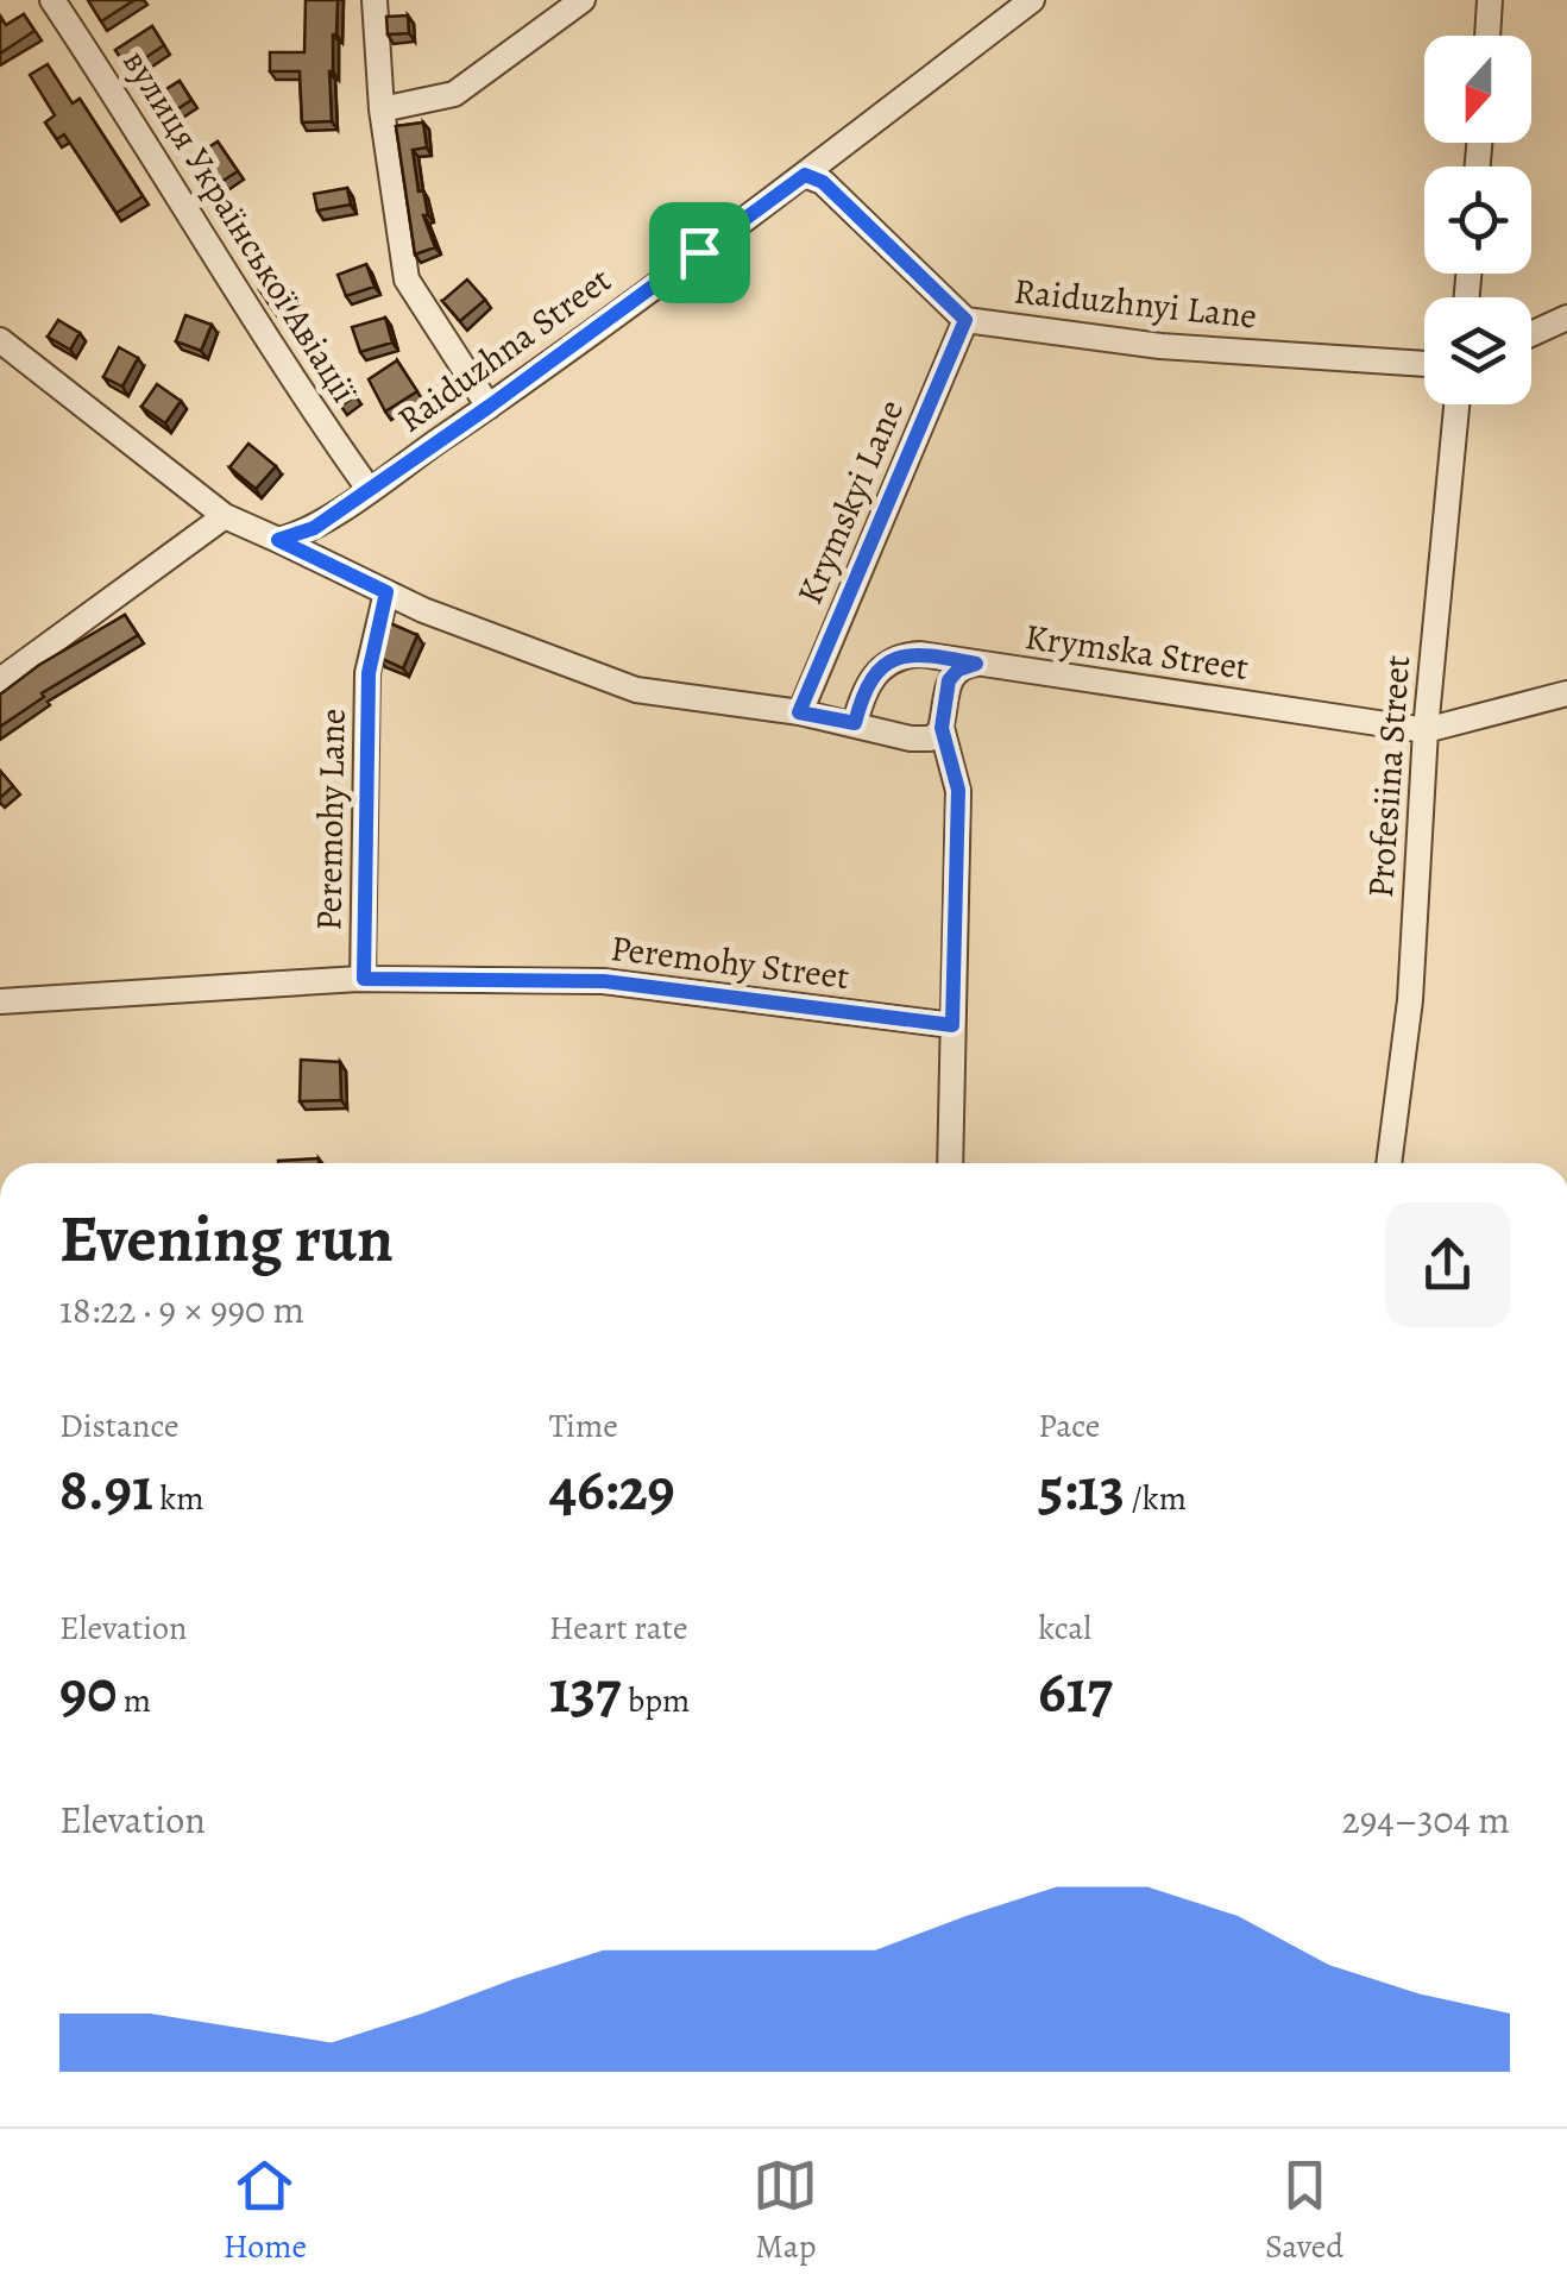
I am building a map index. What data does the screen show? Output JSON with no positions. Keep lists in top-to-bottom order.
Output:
{
  "streets": {
    "street": [
      "вулиця Української Авіації",
      "Raiduzhnyi Lane",
      "Raiduzhna Street",
      "Krymskyi Lane",
      "Krymska Street",
      "Profesiina Street",
      "Peremohy Lane",
      "Peremohy Street"
    ]
  },
  "crossings": [
    ["вулиця Української Авіації", "Raiduzhna Street"],
    ["Raiduzhnyi Lane", "Raiduzhna Street"],
    ["Raiduzhnyi Lane", "Krymskyi Lane"],
    ["Krymska Street", "Profesiina Street"],
    ["Peremohy Lane", "Peremohy Street"]
  ],
  "north": "bottom",
  "page": {
    "heading": ["Evening run", "18:22 · 9 × 990 m"],
    "stats": [
      ["Distance", "8.91 km"],
      ["Time", "46:29"],
      ["Pace", "5:13 /km"],
      ["Elevation", "90 m"],
      ["Heart rate", "137 bpm"],
      ["kcal", "617"]
    ],
    "chart": ["Elevation", "294–304 m"],
    "tabs": ["Home", "Map", "Saved"]
  }
}
